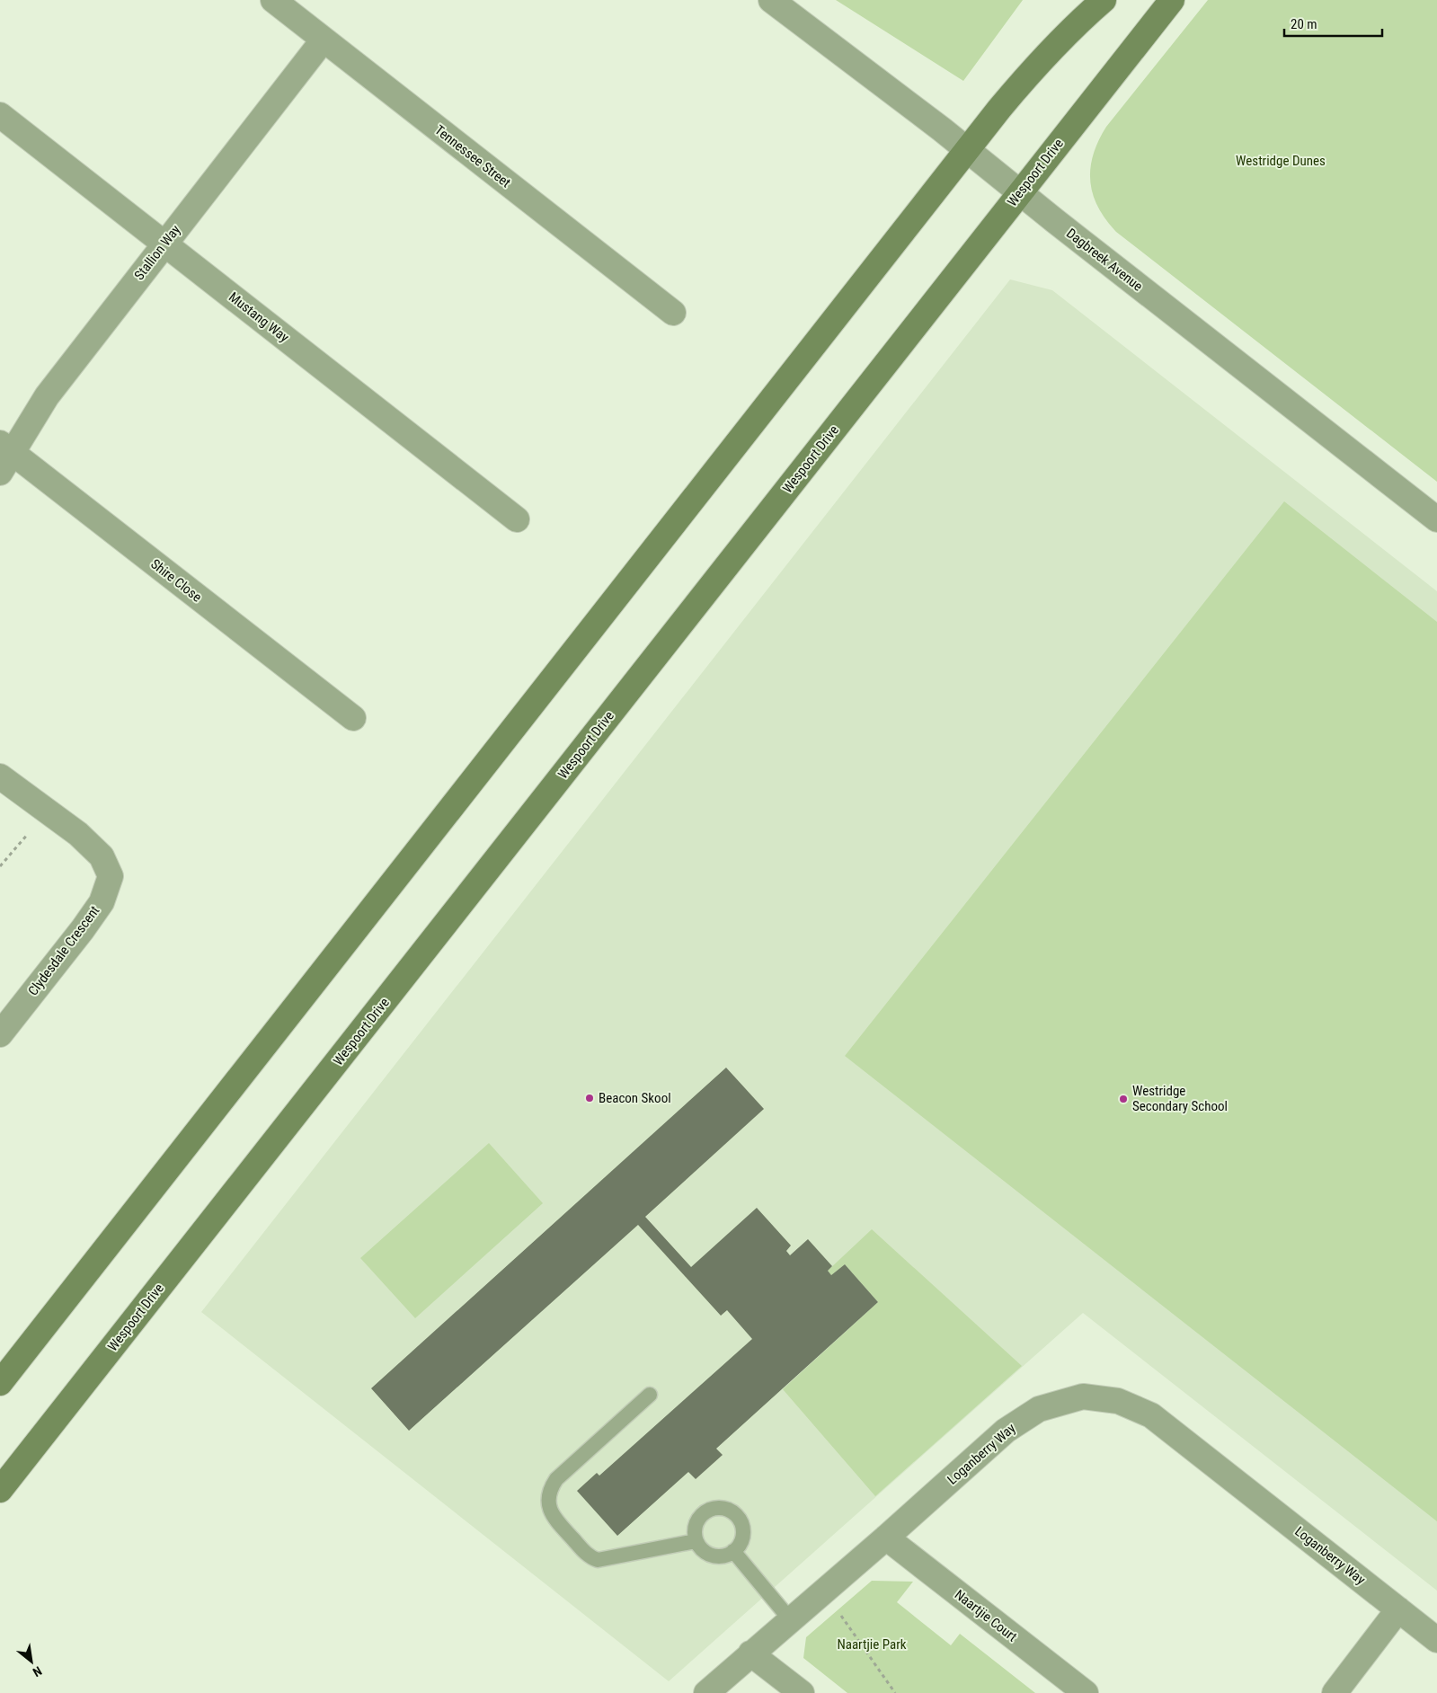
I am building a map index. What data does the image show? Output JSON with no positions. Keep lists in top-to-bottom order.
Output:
{
  "streets": {
    "main road": ["Wespoort Drive"],
    "street": [
      "Tennessee Street",
      "Stallion Way",
      "Dagbreek Avenue",
      "Mustang Way",
      "Shire Close",
      "Clydesdale Crescent",
      "Loganberry Way",
      "Naartjie Court"
    ]
  },
  "crossings": [
    ["Tennessee Street", "Stallion Way"],
    ["Wespoort Drive", "Dagbreek Avenue"],
    ["Stallion Way", "Mustang Way"],
    ["Stallion Way", "Shire Close"],
    ["Loganberry Way", "Naartjie Court"]
  ],
  "parks": ["Westridge Dunes", "Naartjie Park"],
  "places": ["Beacon Skool", "Westridge Secondary School"],
  "scale_bar": "20 m",
  "north": "bottom right"
}
